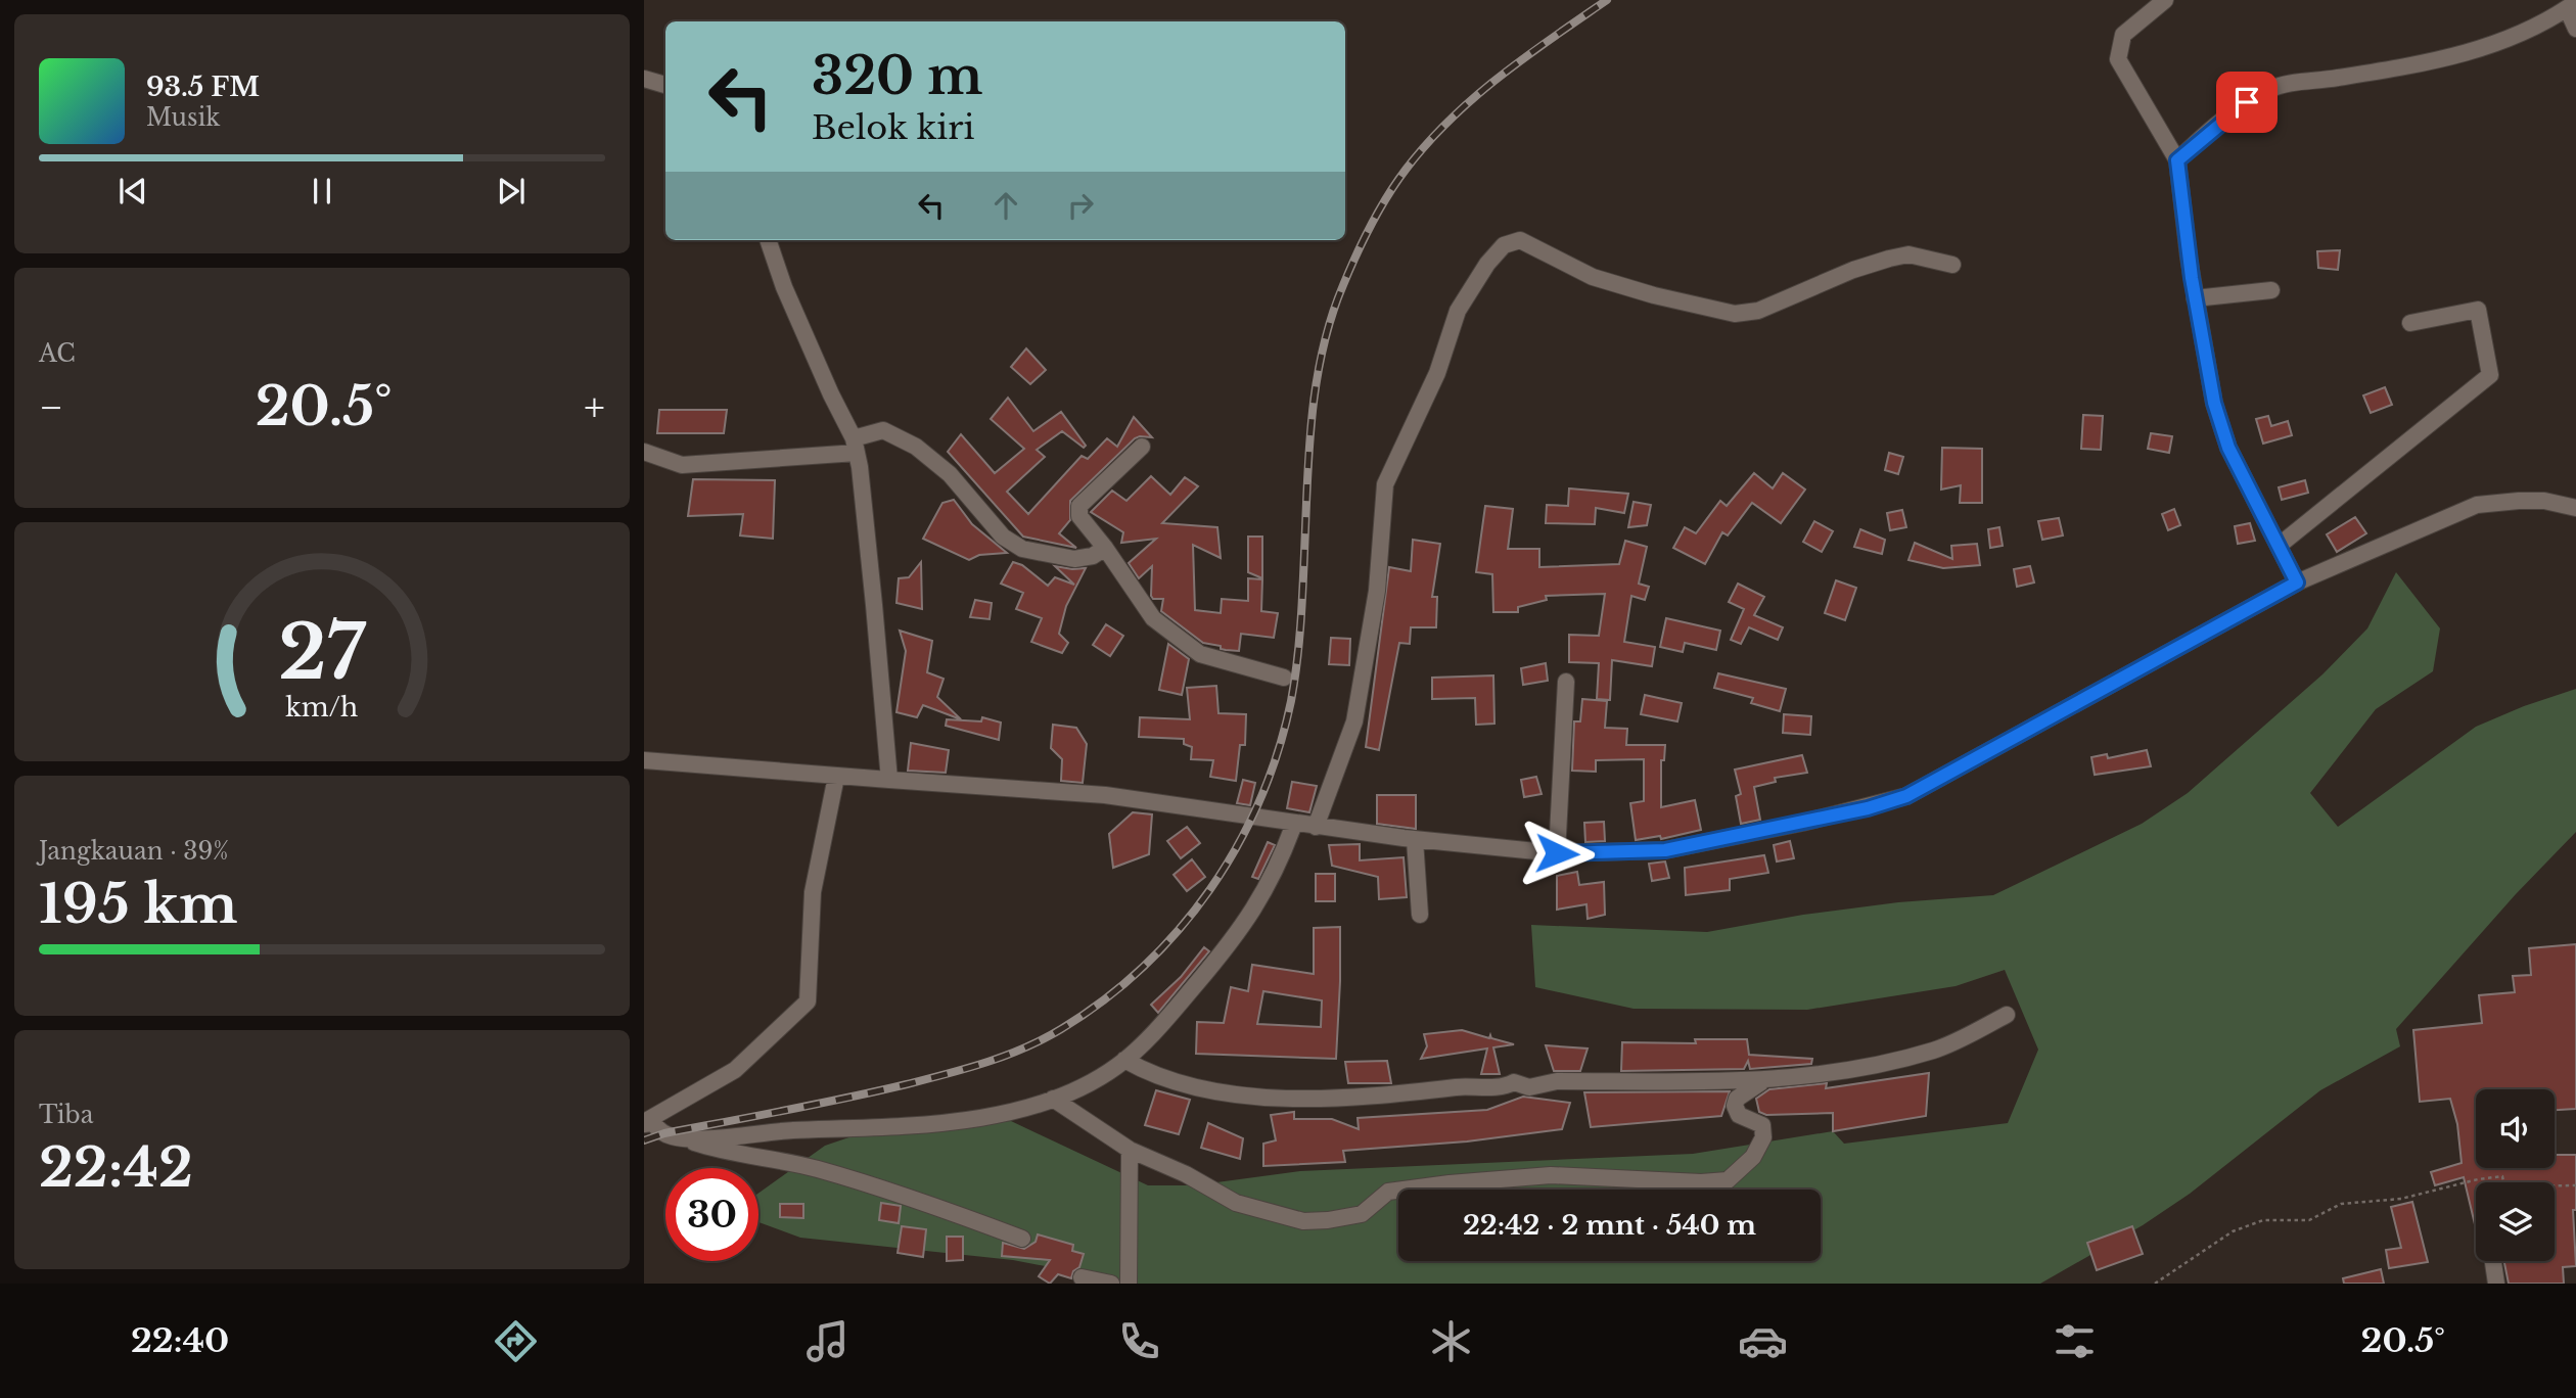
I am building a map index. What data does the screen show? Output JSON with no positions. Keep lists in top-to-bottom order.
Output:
{
  "page": {
    "turn": ["320 m", "Belok kiri"],
    "song": ["93.5 FM", "Musik"],
    "tile": [
      "AC",
      ["Jangkauan · 39%", "195 km"],
      ["Tiba", "22:42"]
    ],
    "heat": ["−", "20.5°", "+"],
    "limit": "30",
    "trip": "22:42 · 2 mnt · 540 m",
    "tabs": ["22:40", "20.5°"],
    "gauge": ["27", "km/h"]
  }
}
